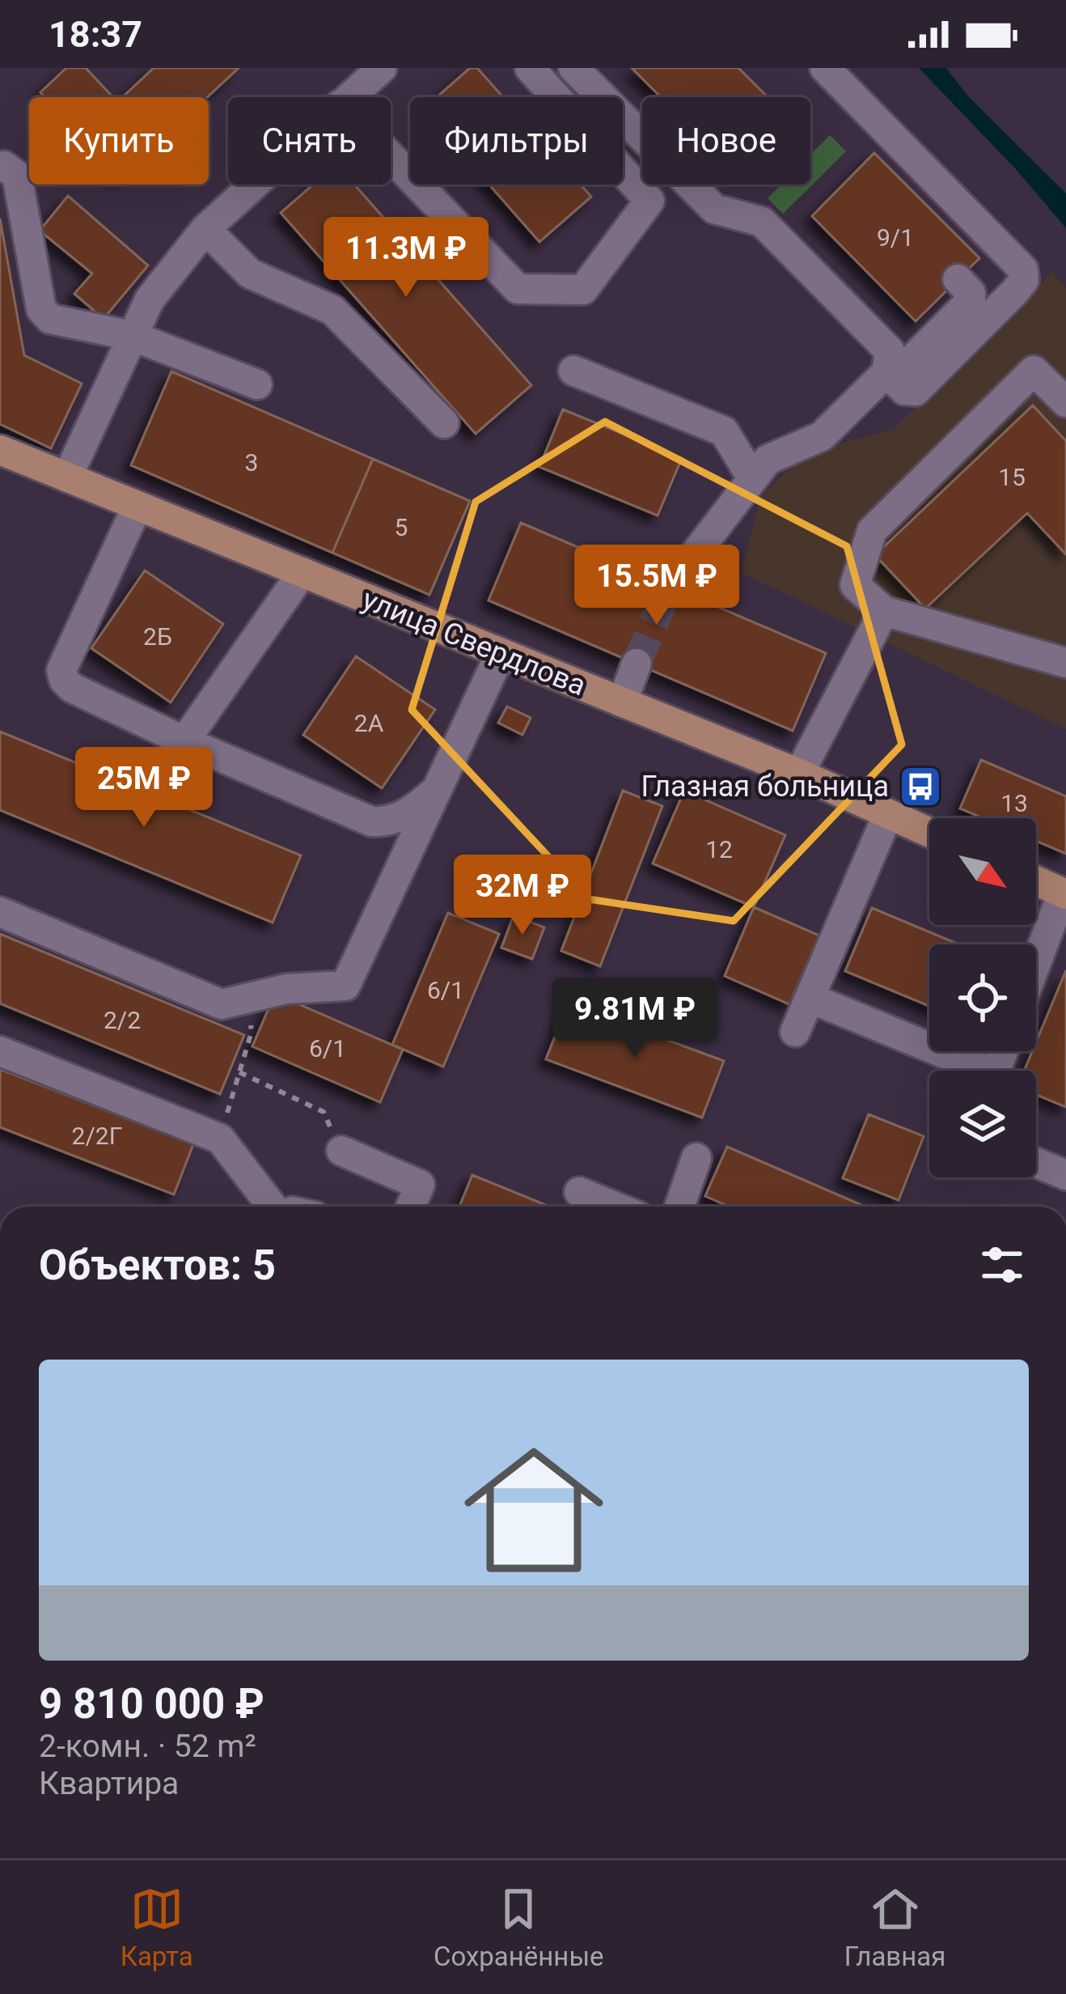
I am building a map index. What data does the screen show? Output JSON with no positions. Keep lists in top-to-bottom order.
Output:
{
  "streets": {
    "main road": ["улица Свердлова"]
  },
  "places": {
    "bus stop": ["Глазная больница"]
  },
  "house_numbers": [
    "9/1",
    "3",
    "15",
    "5",
    "2Б",
    "2А",
    "13",
    "12",
    "6/1",
    "2/2",
    "6/1",
    "2/2Г"
  ],
  "north": "bottom right",
  "page": {
    "status": "18:37",
    "chip": [
      "Купить",
      "Снять",
      "Фильтры",
      "Новое"
    ],
    "price": [
      "11.3M ₽",
      "15.5M ₽",
      "25M ₽",
      "32M ₽",
      "9.81M ₽"
    ],
    "heading": "Объектов: 5",
    "list": [
      {
        "name": "9 810 000 ₽",
        "note": "2-комн. · 52 m² · Квартира"
      }
    ],
    "tabs": ["Карта", "Сохранённые", "Главная"]
  }
}
